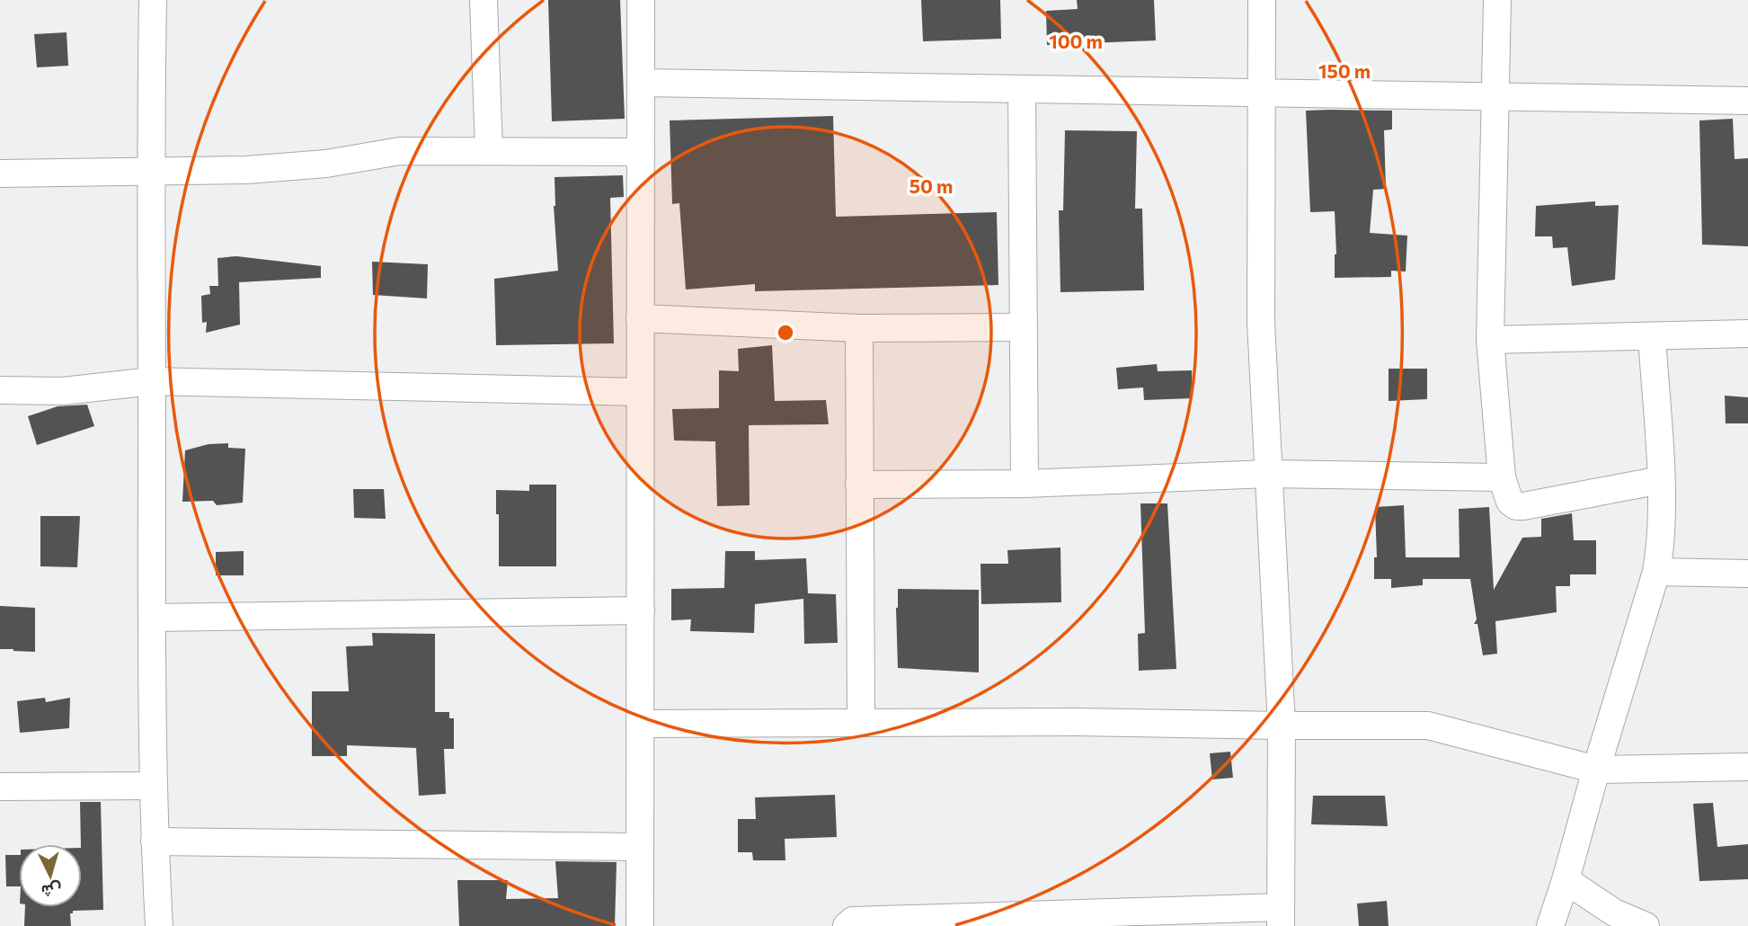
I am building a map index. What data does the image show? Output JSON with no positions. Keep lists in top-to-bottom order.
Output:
{
  "north": "bottom",
  "rings": ["100 m", "150 m", "50 m"]
}
